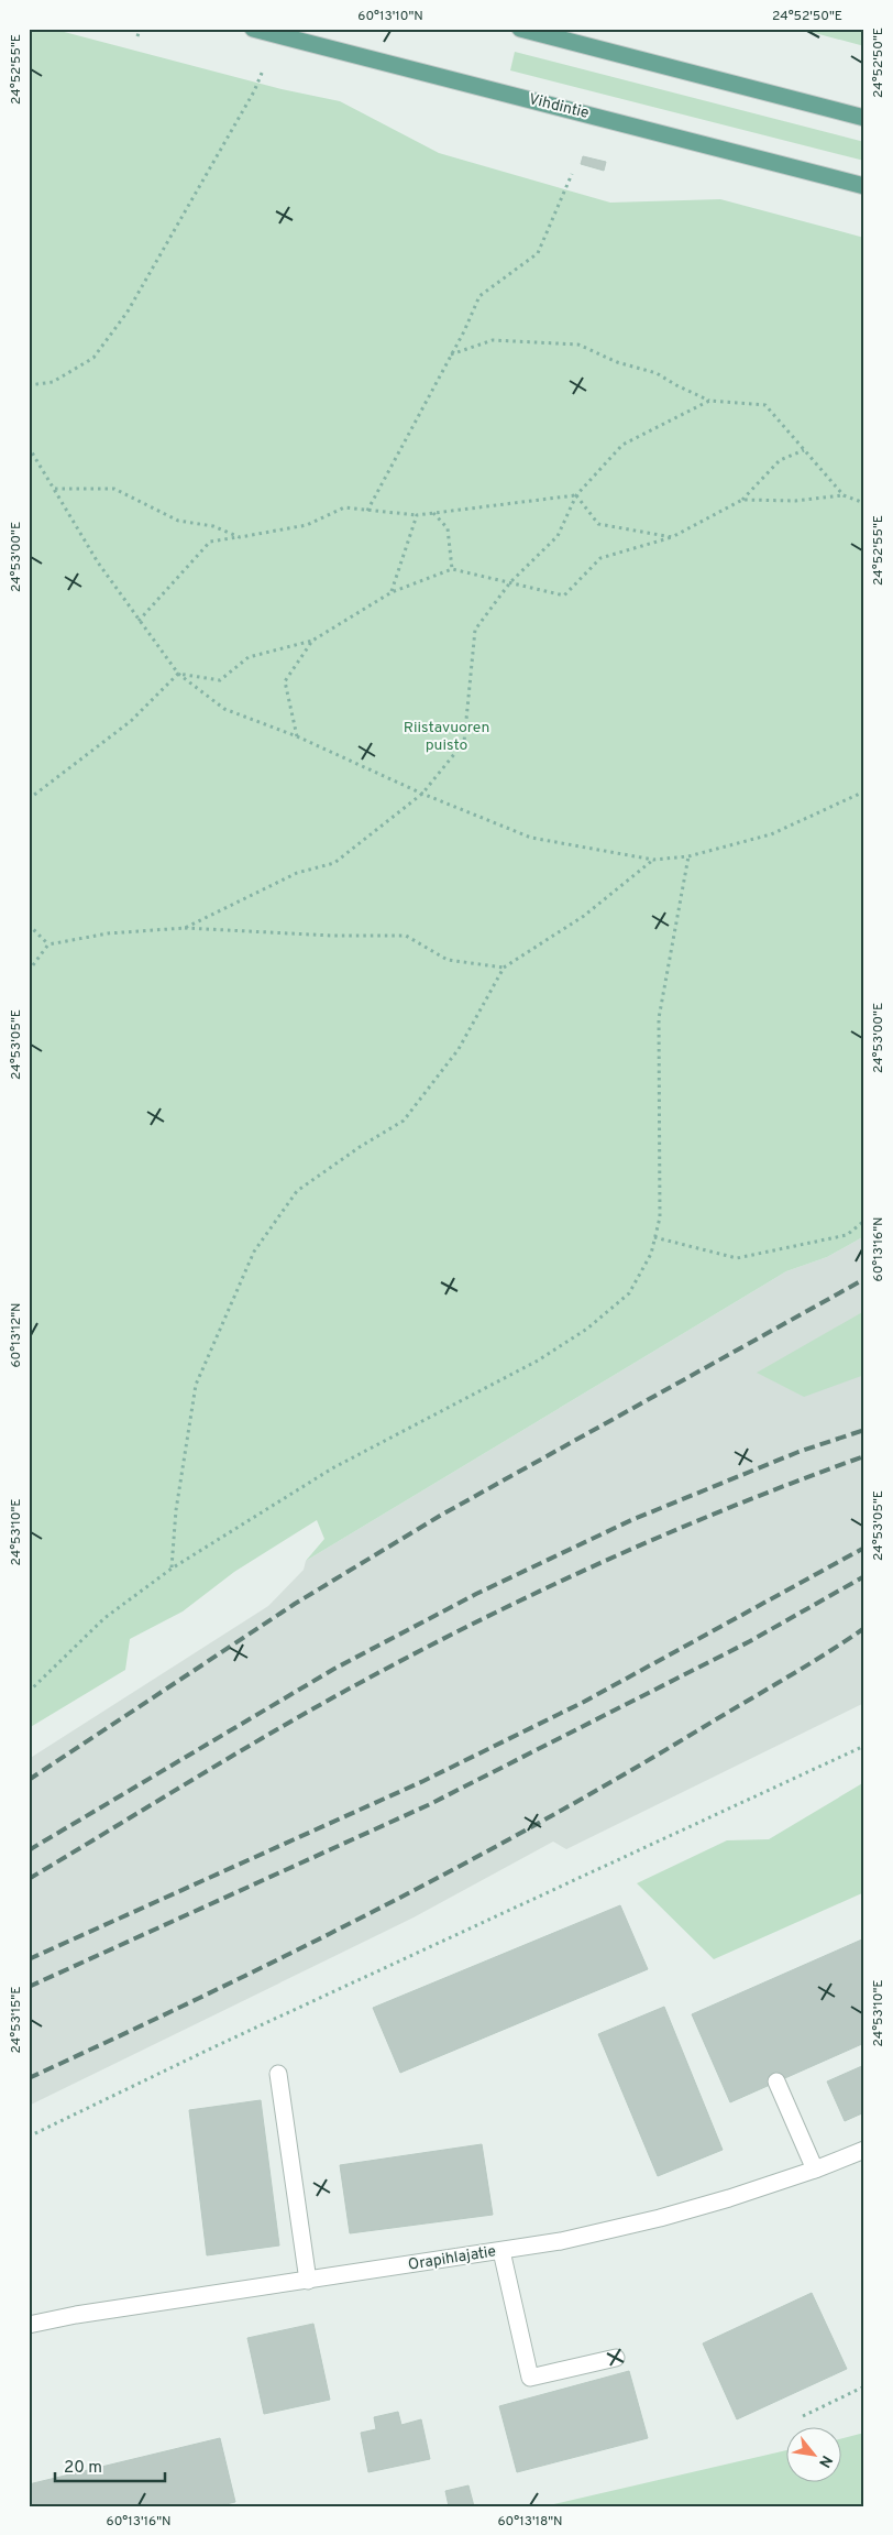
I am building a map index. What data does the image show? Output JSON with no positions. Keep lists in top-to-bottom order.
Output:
{
  "streets": {
    "main road": ["Vihdintie"],
    "street": ["Orapihlajatie"]
  },
  "parks": ["Riistavuoren puisto"],
  "scale_bar": "20 m",
  "north": "bottom right",
  "coordinates": [
    "60°13'10\"N",
    "24°52'50\"E",
    "24°52'55\"E",
    "24°53'00\"E",
    "24°53'05\"E",
    "60°13'16\"N",
    "60°13'12\"N",
    "24°53'10\"E",
    "24°53'15\"E",
    "60°13'18\"N"
  ]
}
